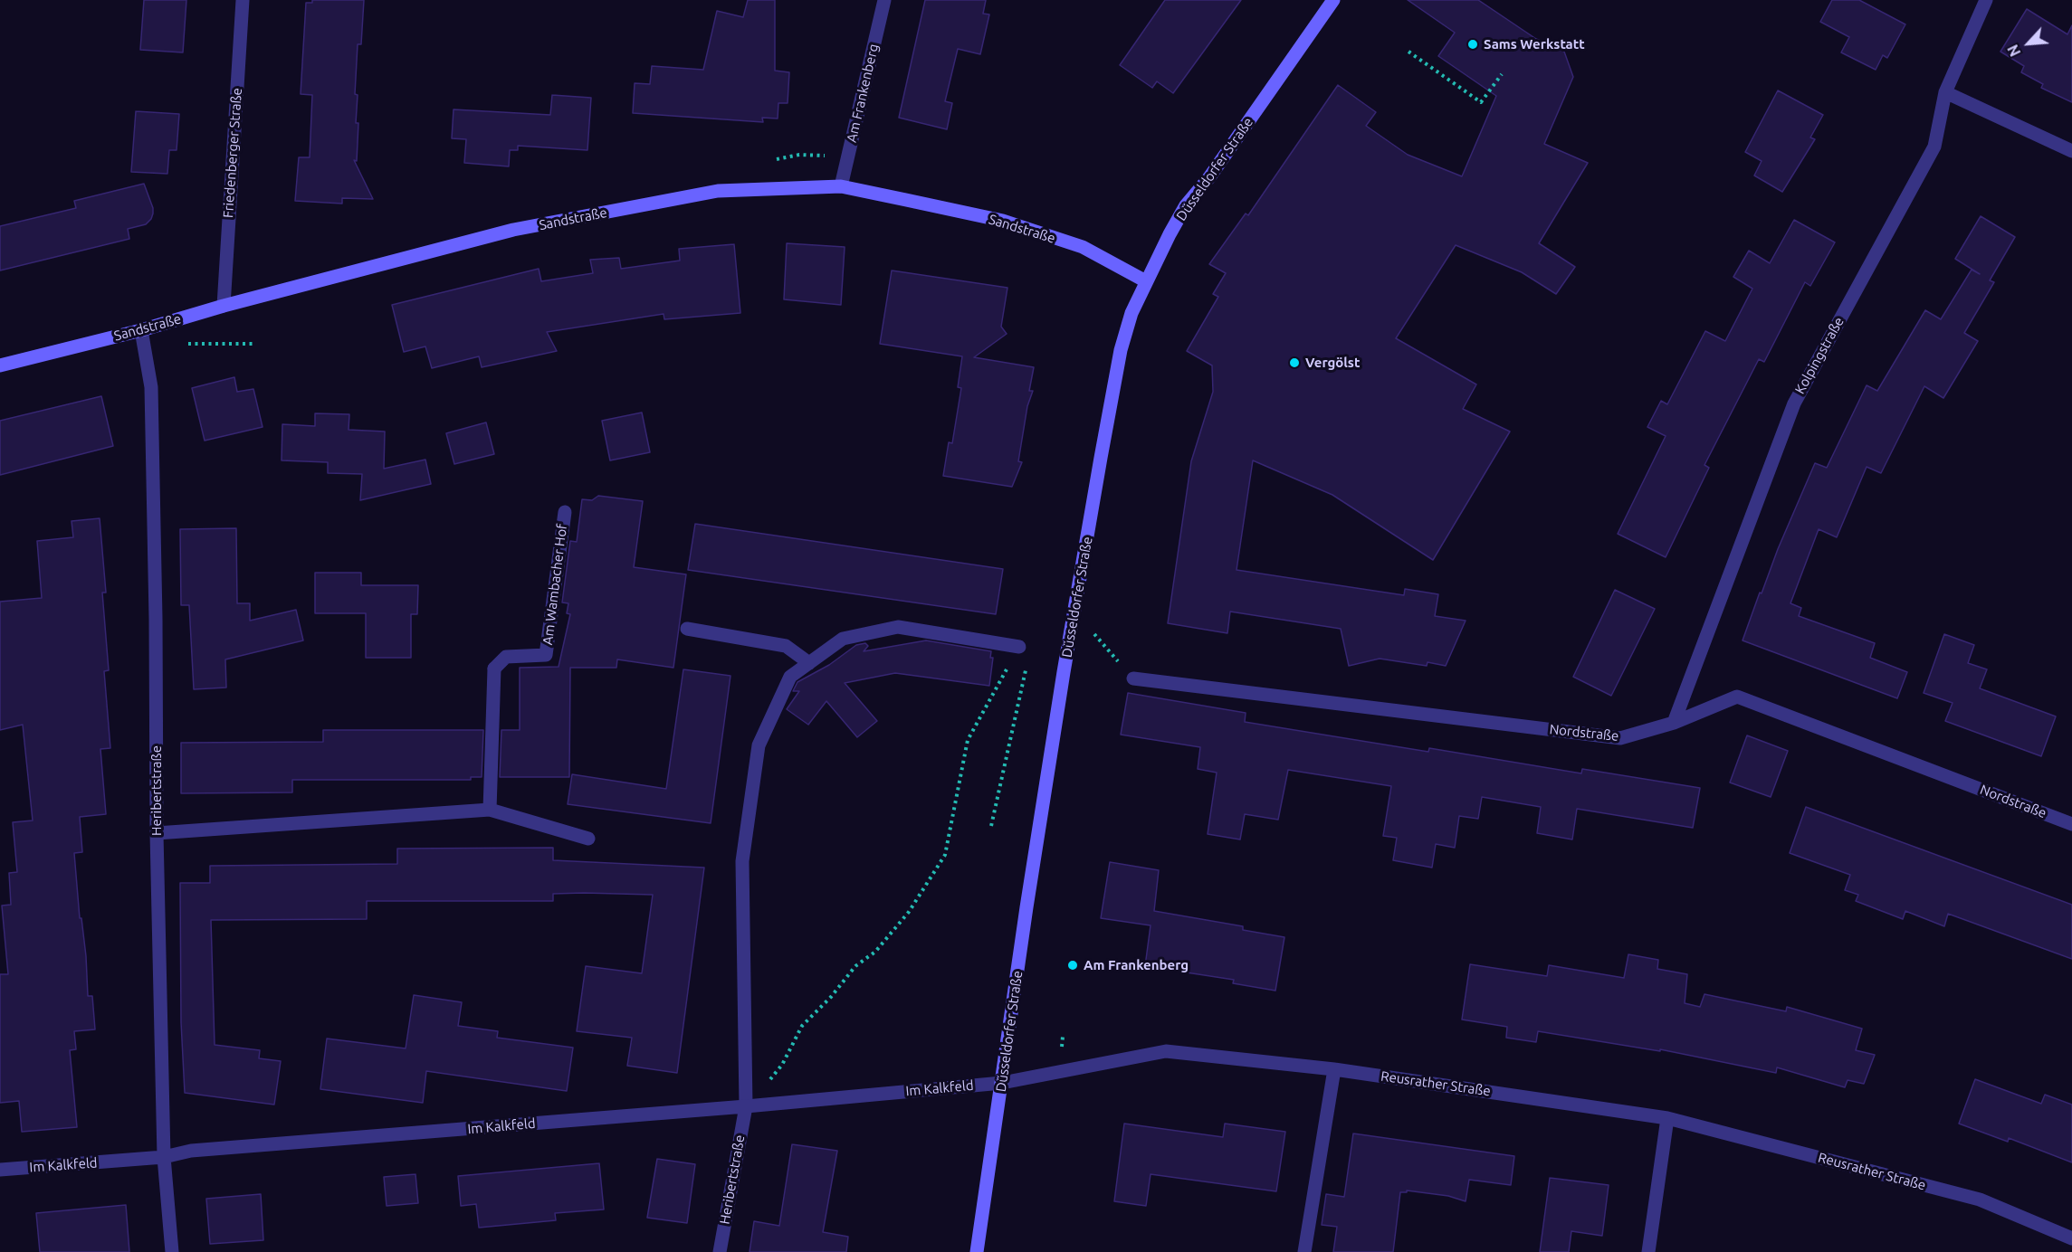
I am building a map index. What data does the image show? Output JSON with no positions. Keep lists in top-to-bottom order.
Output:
{
  "streets": {
    "main road": ["Düsseldorfer Straße", "Sandstraße"],
    "street": [
      "Am Frankenberg",
      "Friedenberger Straße",
      "Kolpingstraße",
      "Am Wambacher Hof",
      "Nordstraße",
      "Heribertstraße",
      "Reusrather Straße",
      "Im Kalkfeld"
    ]
  },
  "crossings": [
    ["Am Frankenberg", "Sandstraße"],
    ["Friedenberger Straße", "Sandstraße"],
    ["Düsseldorfer Straße", "Sandstraße"],
    ["Düsseldorfer Straße", "Reusrather Straße"],
    ["Düsseldorfer Straße", "Im Kalkfeld"],
    ["Sandstraße", "Heribertstraße"],
    ["Kolpingstraße", "Nordstraße"],
    ["Heribertstraße", "Im Kalkfeld"],
    ["Reusrather Straße", "Im Kalkfeld"]
  ],
  "places": ["Sams Werkstatt", "Vergölst", "Am Frankenberg"],
  "north": "bottom left"
}
